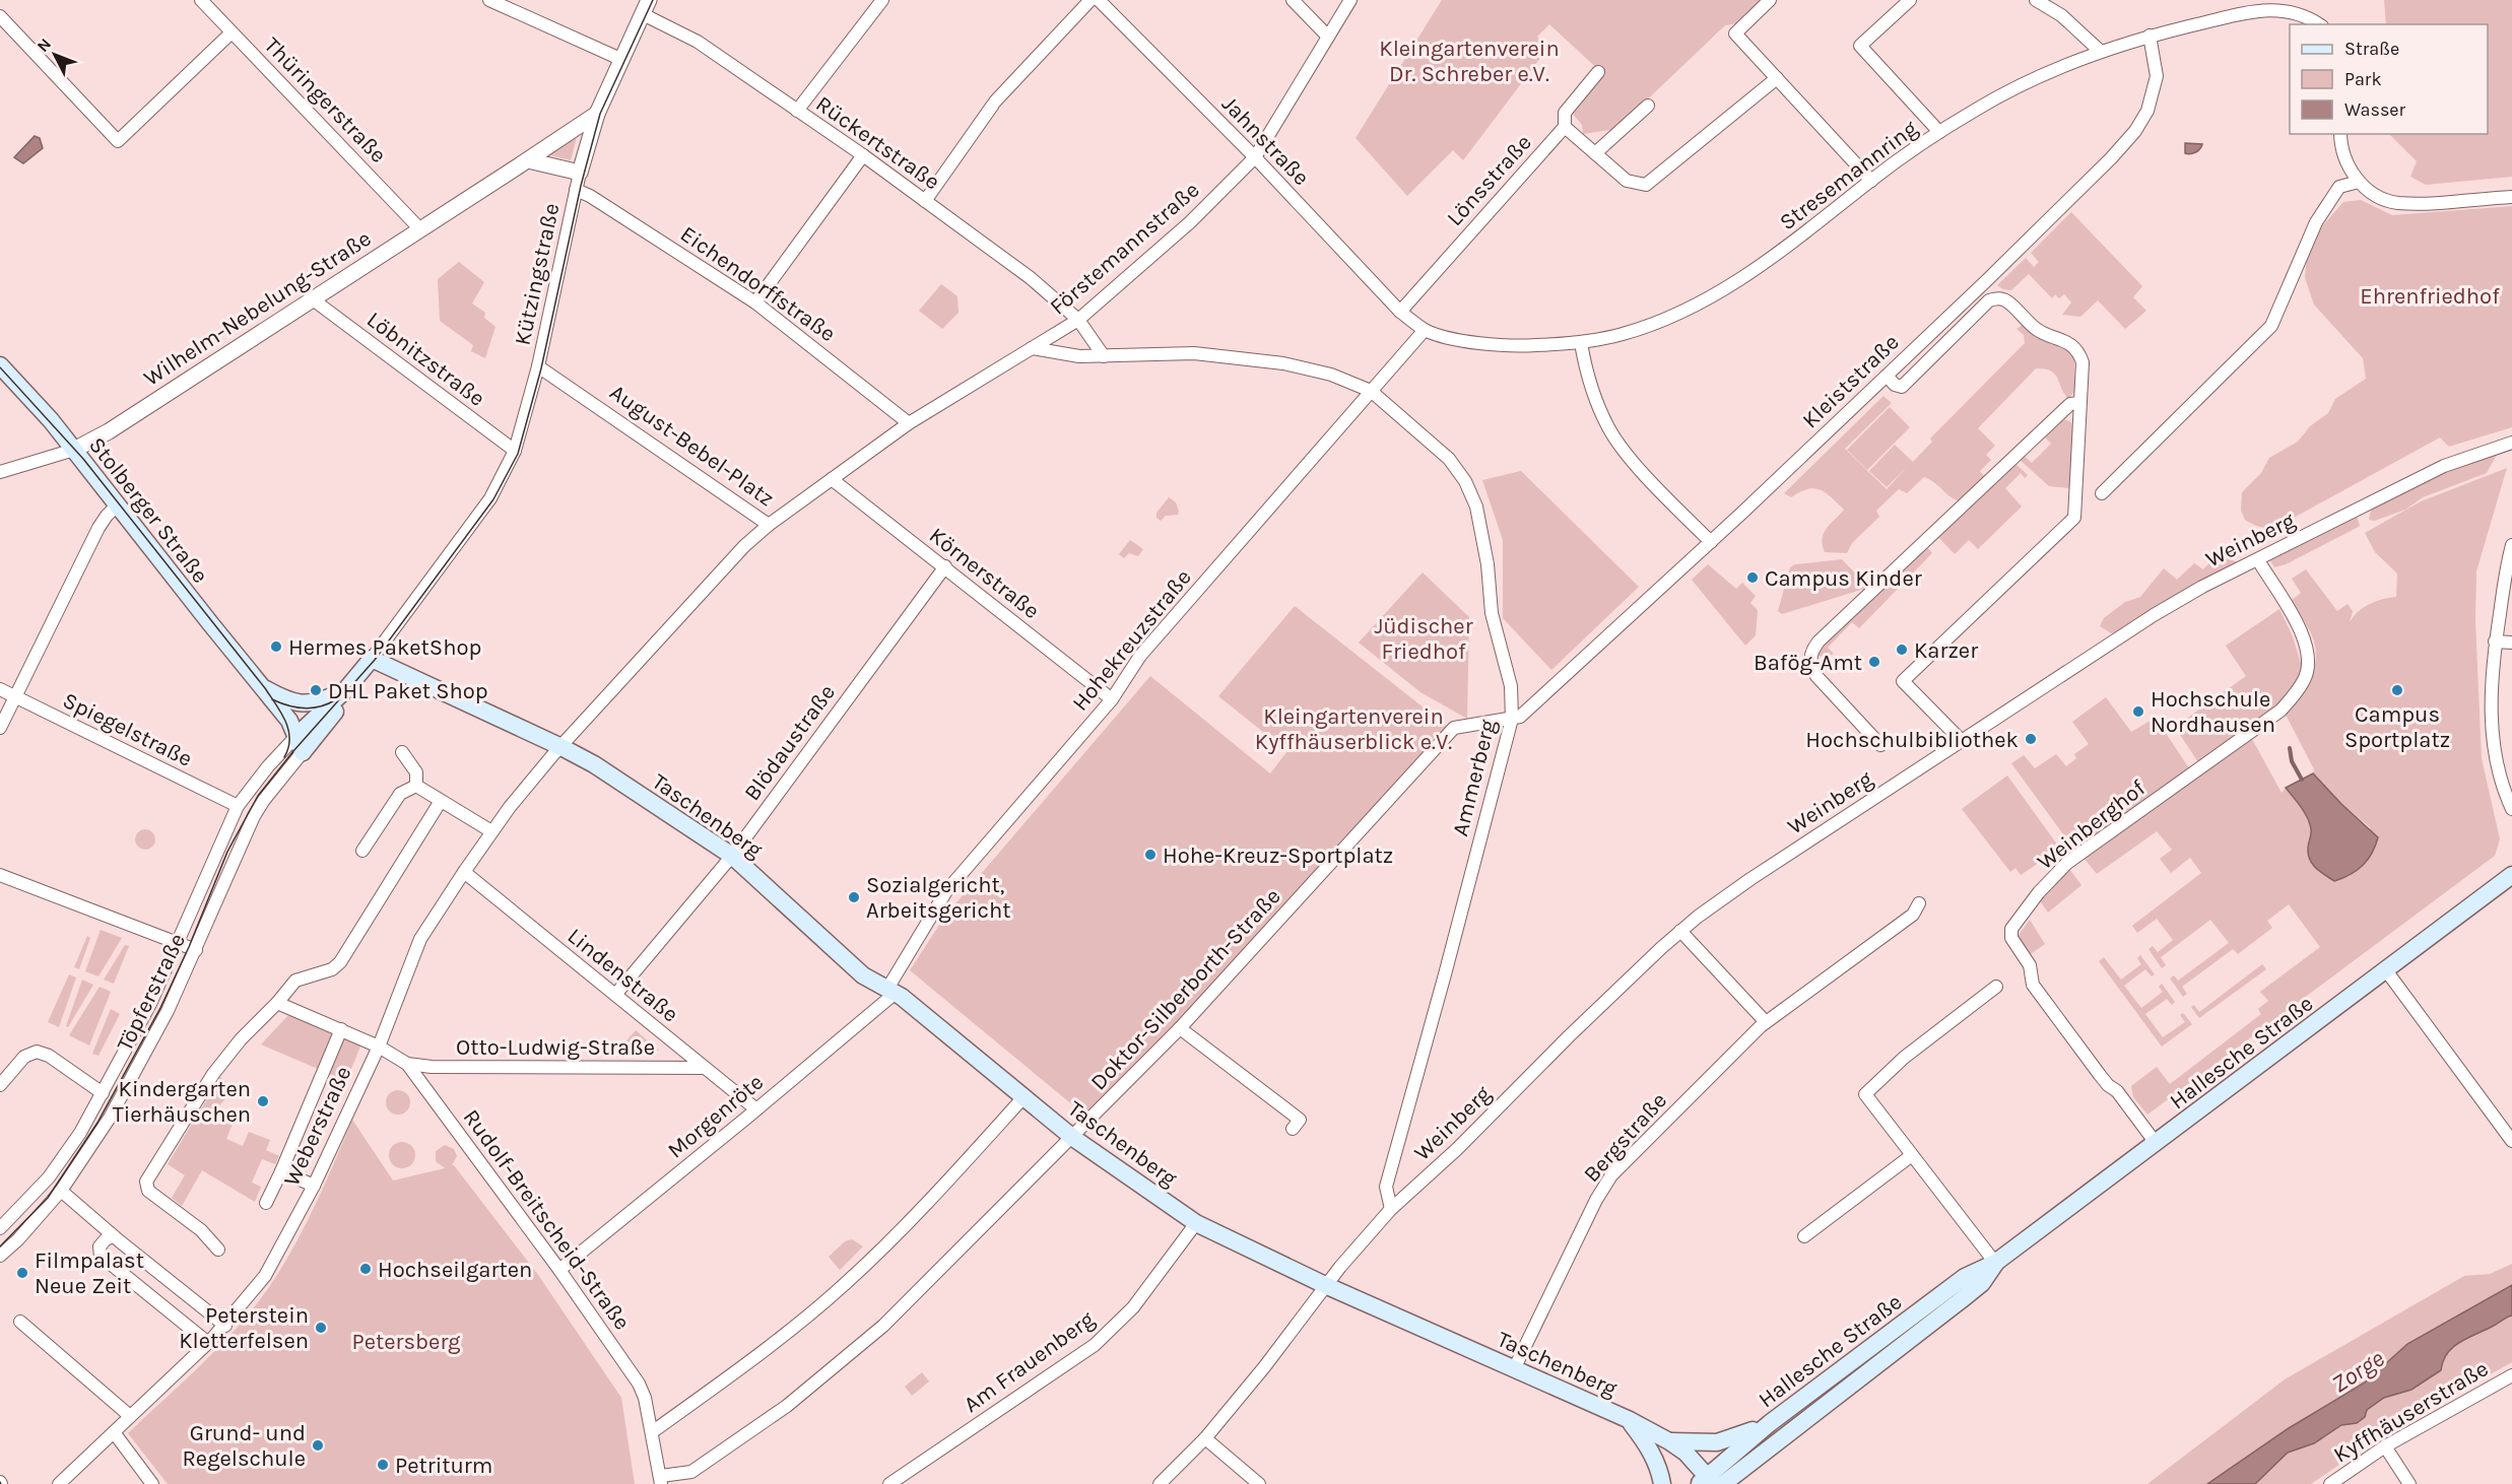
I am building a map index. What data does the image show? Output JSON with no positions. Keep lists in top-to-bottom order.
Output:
{
  "streets": {
    "main road": ["Stolberger Straße", "Taschenberg", "Hallesche Straße"],
    "street": [
      "Thüringerstraße",
      "Jahnstraße",
      "Rückertstraße",
      "Stresemannring",
      "Lönsstraße",
      "Förstemannstraße",
      "Kützingstraße",
      "Eichendorffstraße",
      "Wilhelm-Nebelung-Straße",
      "Löbnitzstraße",
      "Kleiststraße",
      "August-Bebel-Platz",
      "Weinberg",
      "Körnerstraße",
      "Hohekreuzstraße",
      "Spiegelstraße",
      "Blödaustraße",
      "Ammerberg",
      "Weinberghof",
      "Lindenstraße",
      "Doktor-Silberborth-Straße",
      "Töpferstraße",
      "Otto-Ludwig-Straße",
      "Morgenröte",
      "Weberstraße",
      "Bergstraße",
      "Rudolf-Breitscheid-Straße",
      "Am Frauenberg",
      "Kyffhäuserstraße"
    ]
  },
  "crossings": [
    ["Thüringerstraße", "Wilhelm-Nebelung-Straße"],
    ["Jahnstraße", "Stresemannring"],
    ["Jahnstraße", "Lönsstraße"],
    ["Jahnstraße", "Förstemannstraße"],
    ["Rückertstraße", "Förstemannstraße"],
    ["Rückertstraße", "Ammerberg"],
    ["Stresemannring", "Lönsstraße"],
    ["Stresemannring", "Kleiststraße"],
    ["Stresemannring", "Hohekreuzstraße"],
    ["Förstemannstraße", "Eichendorffstraße"],
    ["Förstemannstraße", "August-Bebel-Platz"],
    ["Förstemannstraße", "Körnerstraße"],
    ["Förstemannstraße", "Ammerberg"],
    ["Kützingstraße", "Eichendorffstraße"],
    ["Kützingstraße", "August-Bebel-Platz"],
    ["Wilhelm-Nebelung-Straße", "Löbnitzstraße"],
    ["Wilhelm-Nebelung-Straße", "Stolberger Straße"],
    ["Kleiststraße", "Ammerberg"],
    ["Kleiststraße", "Doktor-Silberborth-Straße"],
    ["August-Bebel-Platz", "Taschenberg"],
    ["August-Bebel-Platz", "Weberstraße"],
    ["Stolberger Straße", "Töpferstraße"],
    ["Weinberg", "Ammerberg"],
    ["Weinberg", "Taschenberg"],
    ["Weinberg", "Weinberghof"],
    ["Körnerstraße", "Hohekreuzstraße"],
    ["Körnerstraße", "Blödaustraße"],
    ["Hohekreuzstraße", "Ammerberg"],
    ["Hohekreuzstraße", "Taschenberg"],
    ["Hohekreuzstraße", "Morgenröte"],
    ["Spiegelstraße", "Töpferstraße"],
    ["Blödaustraße", "Taschenberg"],
    ["Blödaustraße", "Lindenstraße"],
    ["Ammerberg", "Doktor-Silberborth-Straße"],
    ["Taschenberg", "Doktor-Silberborth-Straße"],
    ["Taschenberg", "Hallesche Straße"],
    ["Taschenberg", "Morgenröte"],
    ["Taschenberg", "Weberstraße"],
    ["Taschenberg", "Bergstraße"],
    ["Taschenberg", "Am Frauenberg"],
    ["Weinberghof", "Hallesche Straße"],
    ["Lindenstraße", "Otto-Ludwig-Straße"],
    ["Lindenstraße", "Morgenröte"],
    ["Lindenstraße", "Weberstraße"],
    ["Doktor-Silberborth-Straße", "Rudolf-Breitscheid-Straße"],
    ["Otto-Ludwig-Straße", "Rudolf-Breitscheid-Straße"],
    ["Morgenröte", "Rudolf-Breitscheid-Straße"],
    ["Weberstraße", "Rudolf-Breitscheid-Straße"]
  ],
  "water": ["Zorge"],
  "parks": [
    "Kleingartenverein Dr. Schreber e.V.",
    "Ehrenfriedhof",
    "Jüdischer Friedhof",
    "Kleingartenverein Kyffhäuserblick e.V.",
    "Petersberg"
  ],
  "places": [
    "Campus Kinder",
    "Hermes PaketShop",
    "Karzer",
    "Bafög-Amt",
    "DHL Paket Shop",
    "Campus Sportplatz",
    "Hochschule Nordhausen",
    "Hochschulbibliothek",
    "Hohe-Kreuz-Sportplatz",
    "Sozialgericht, Arbeitsgericht",
    "Kindergarten Tierhäuschen",
    "Hochseilgarten",
    "Filmpalast Neue Zeit",
    "Peterstein Kletterfelsen",
    "Grund- und Regelschule",
    "Petriturm"
  ],
  "legend": ["Straße", "Park", "Wasser"],
  "north": "top left"
}
